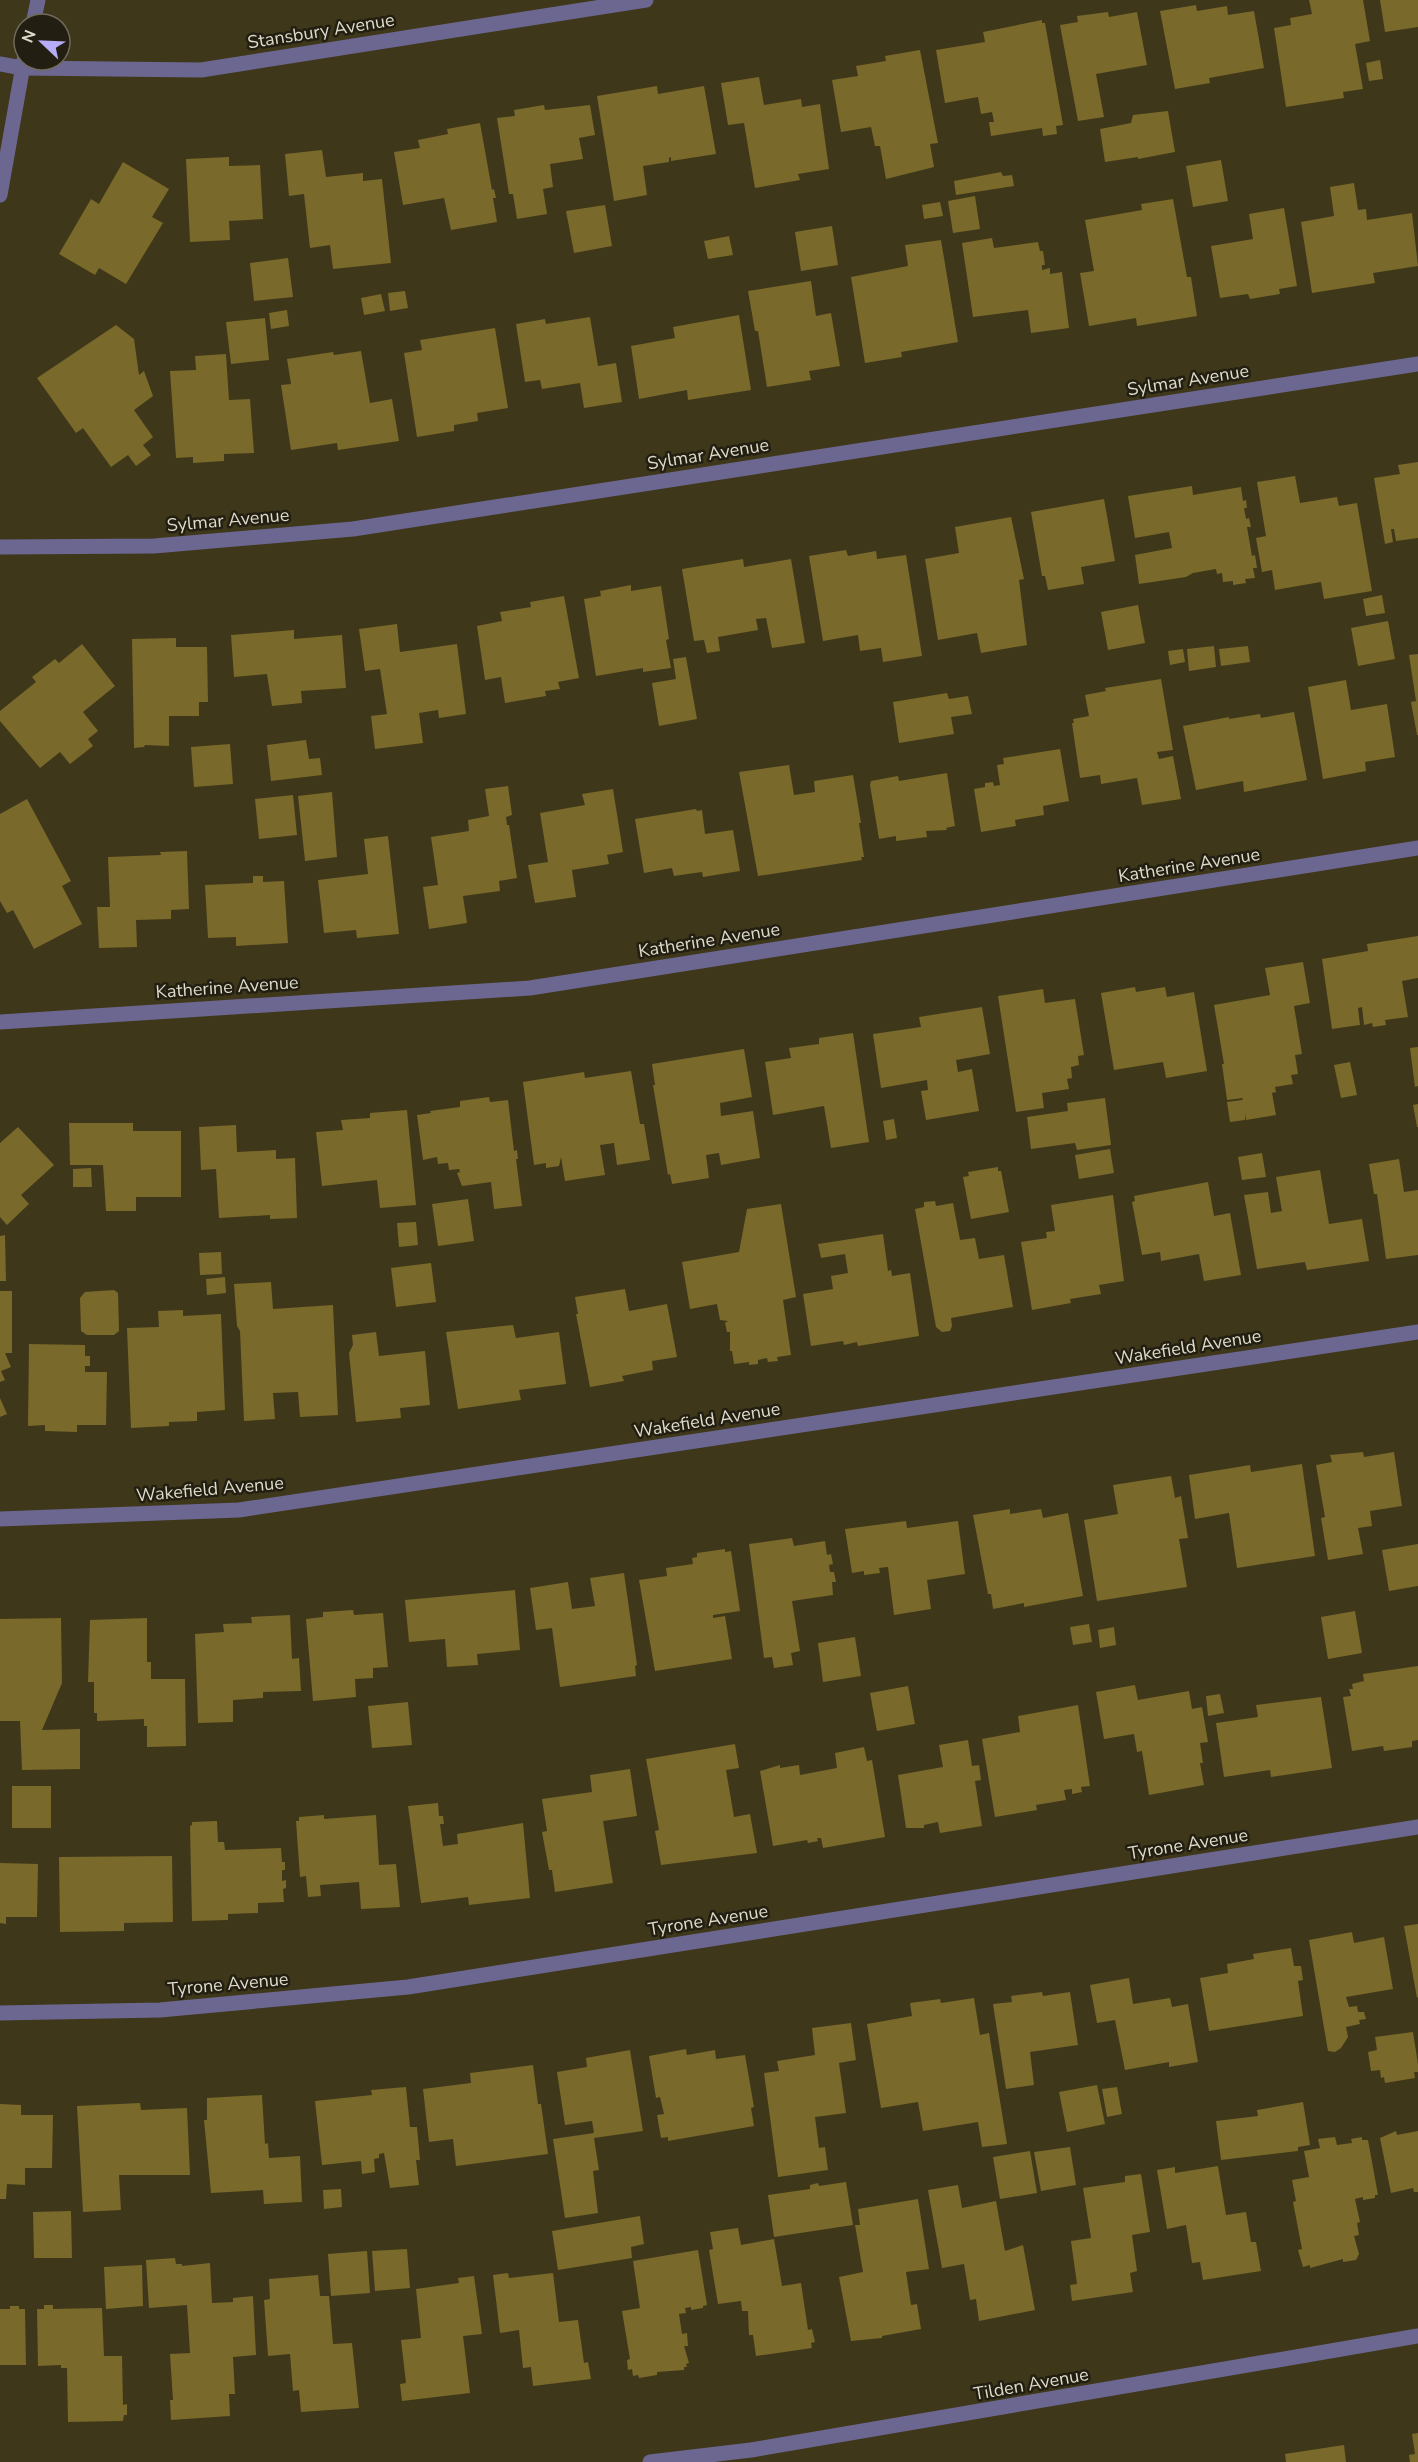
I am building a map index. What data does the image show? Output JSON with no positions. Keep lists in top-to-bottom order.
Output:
{
  "streets": {
    "street": [
      "Stansbury Avenue",
      "Sylmar Avenue",
      "Katherine Avenue",
      "Wakefield Avenue",
      "Tyrone Avenue",
      "Tilden Avenue"
    ]
  },
  "north": "top left"
}
